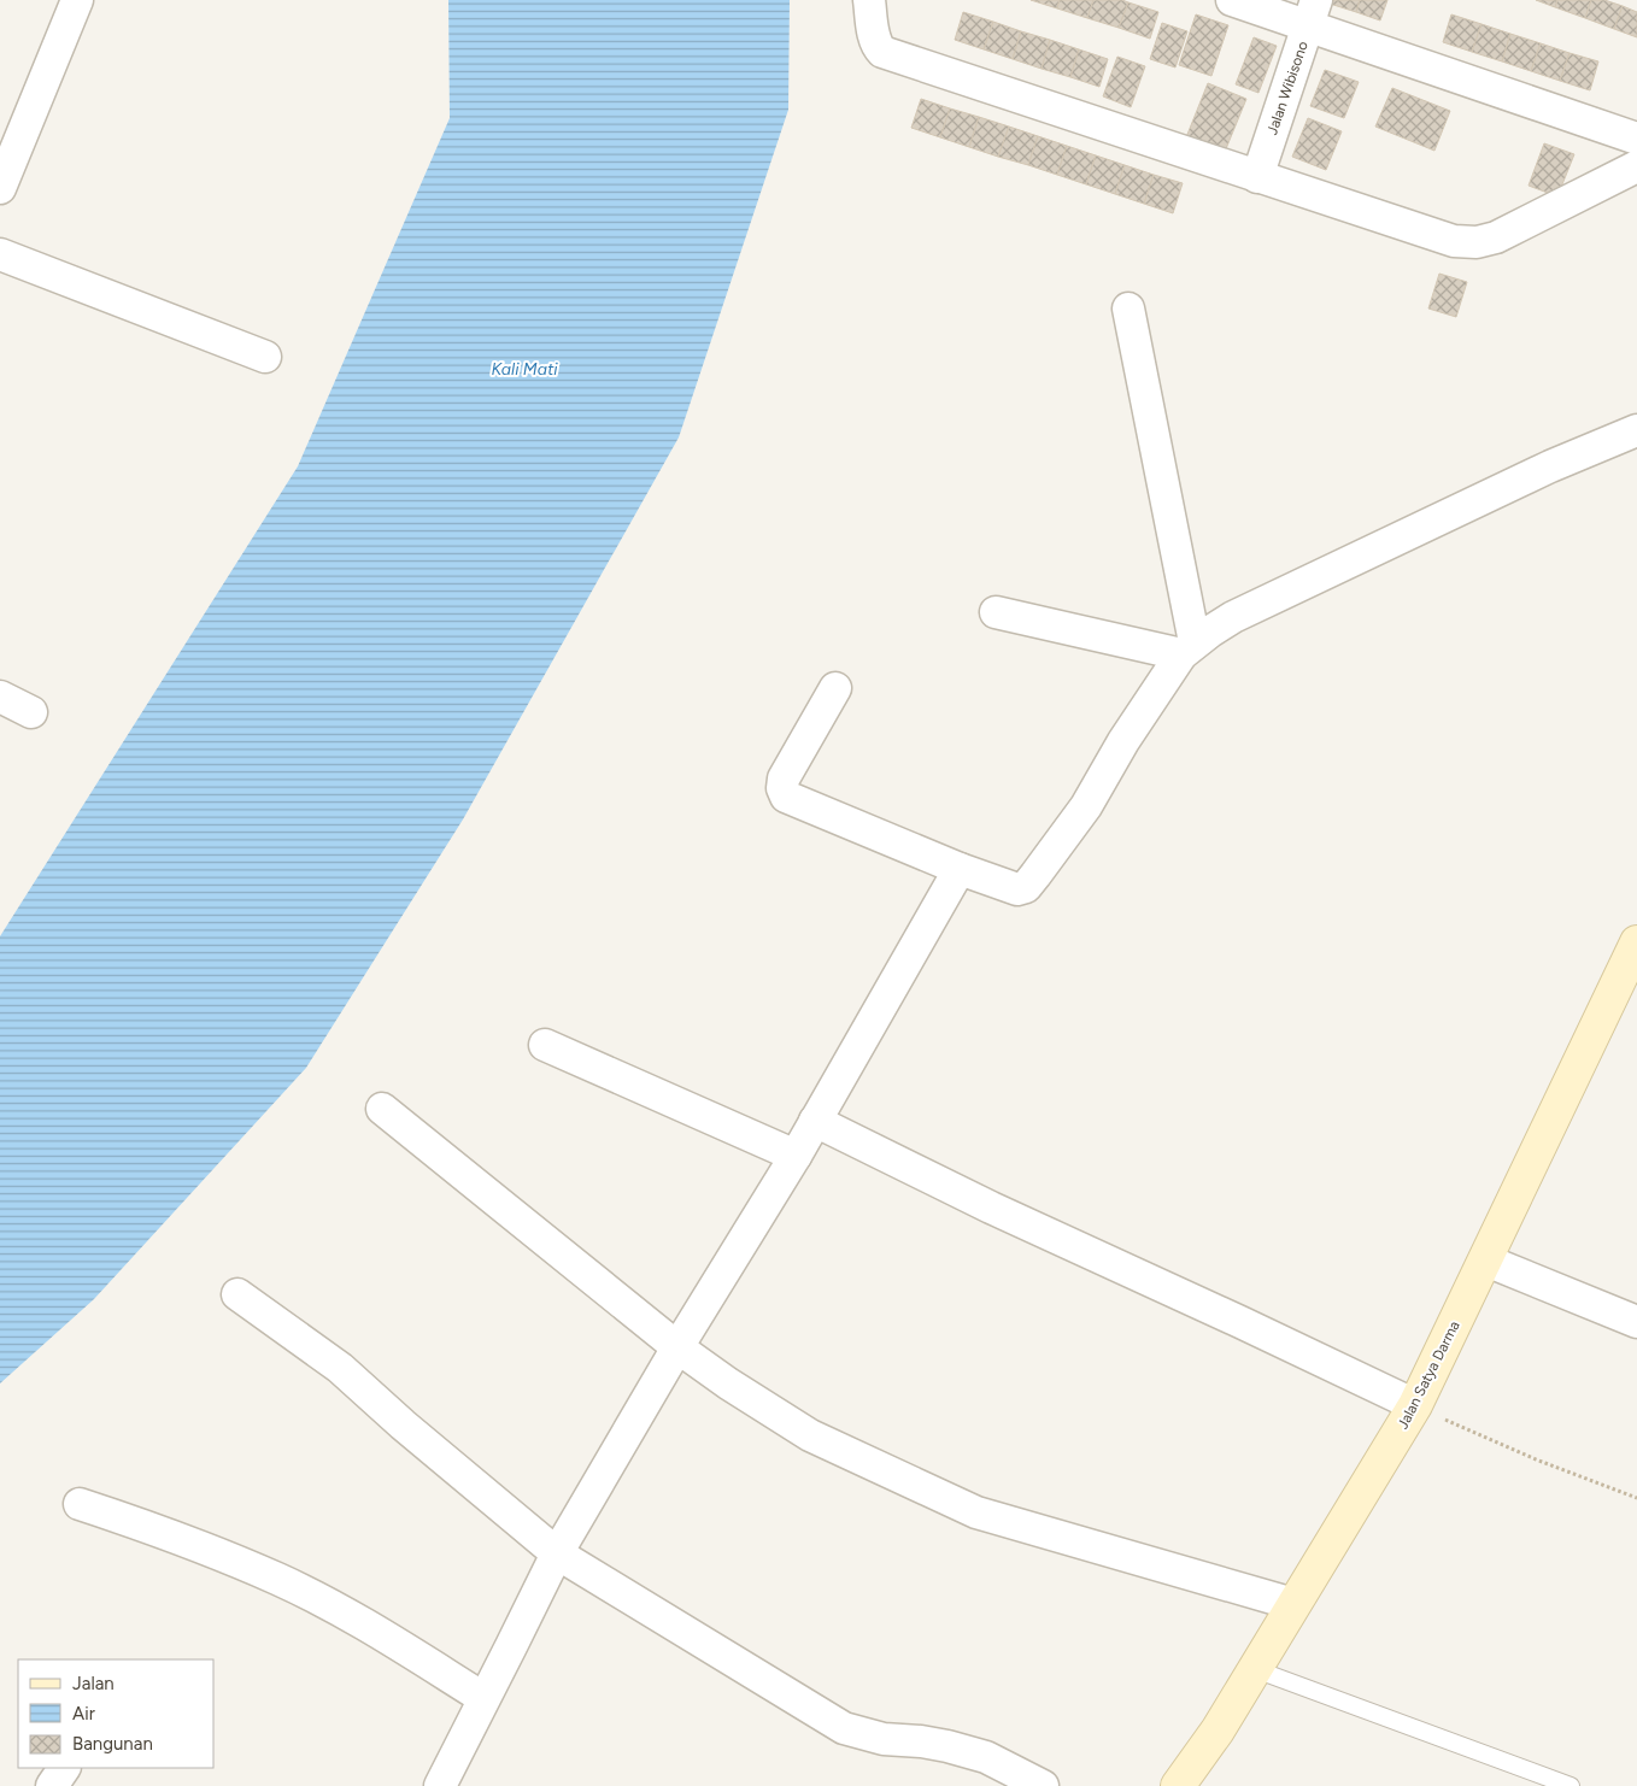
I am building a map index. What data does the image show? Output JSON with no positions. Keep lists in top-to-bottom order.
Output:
{
  "streets": {
    "main road": ["Jalan Satya Darma"],
    "street": ["Jalan Wibisono"]
  },
  "water": ["Kali Mati"],
  "legend": ["Jalan", "Air", "Bangunan"]
}
